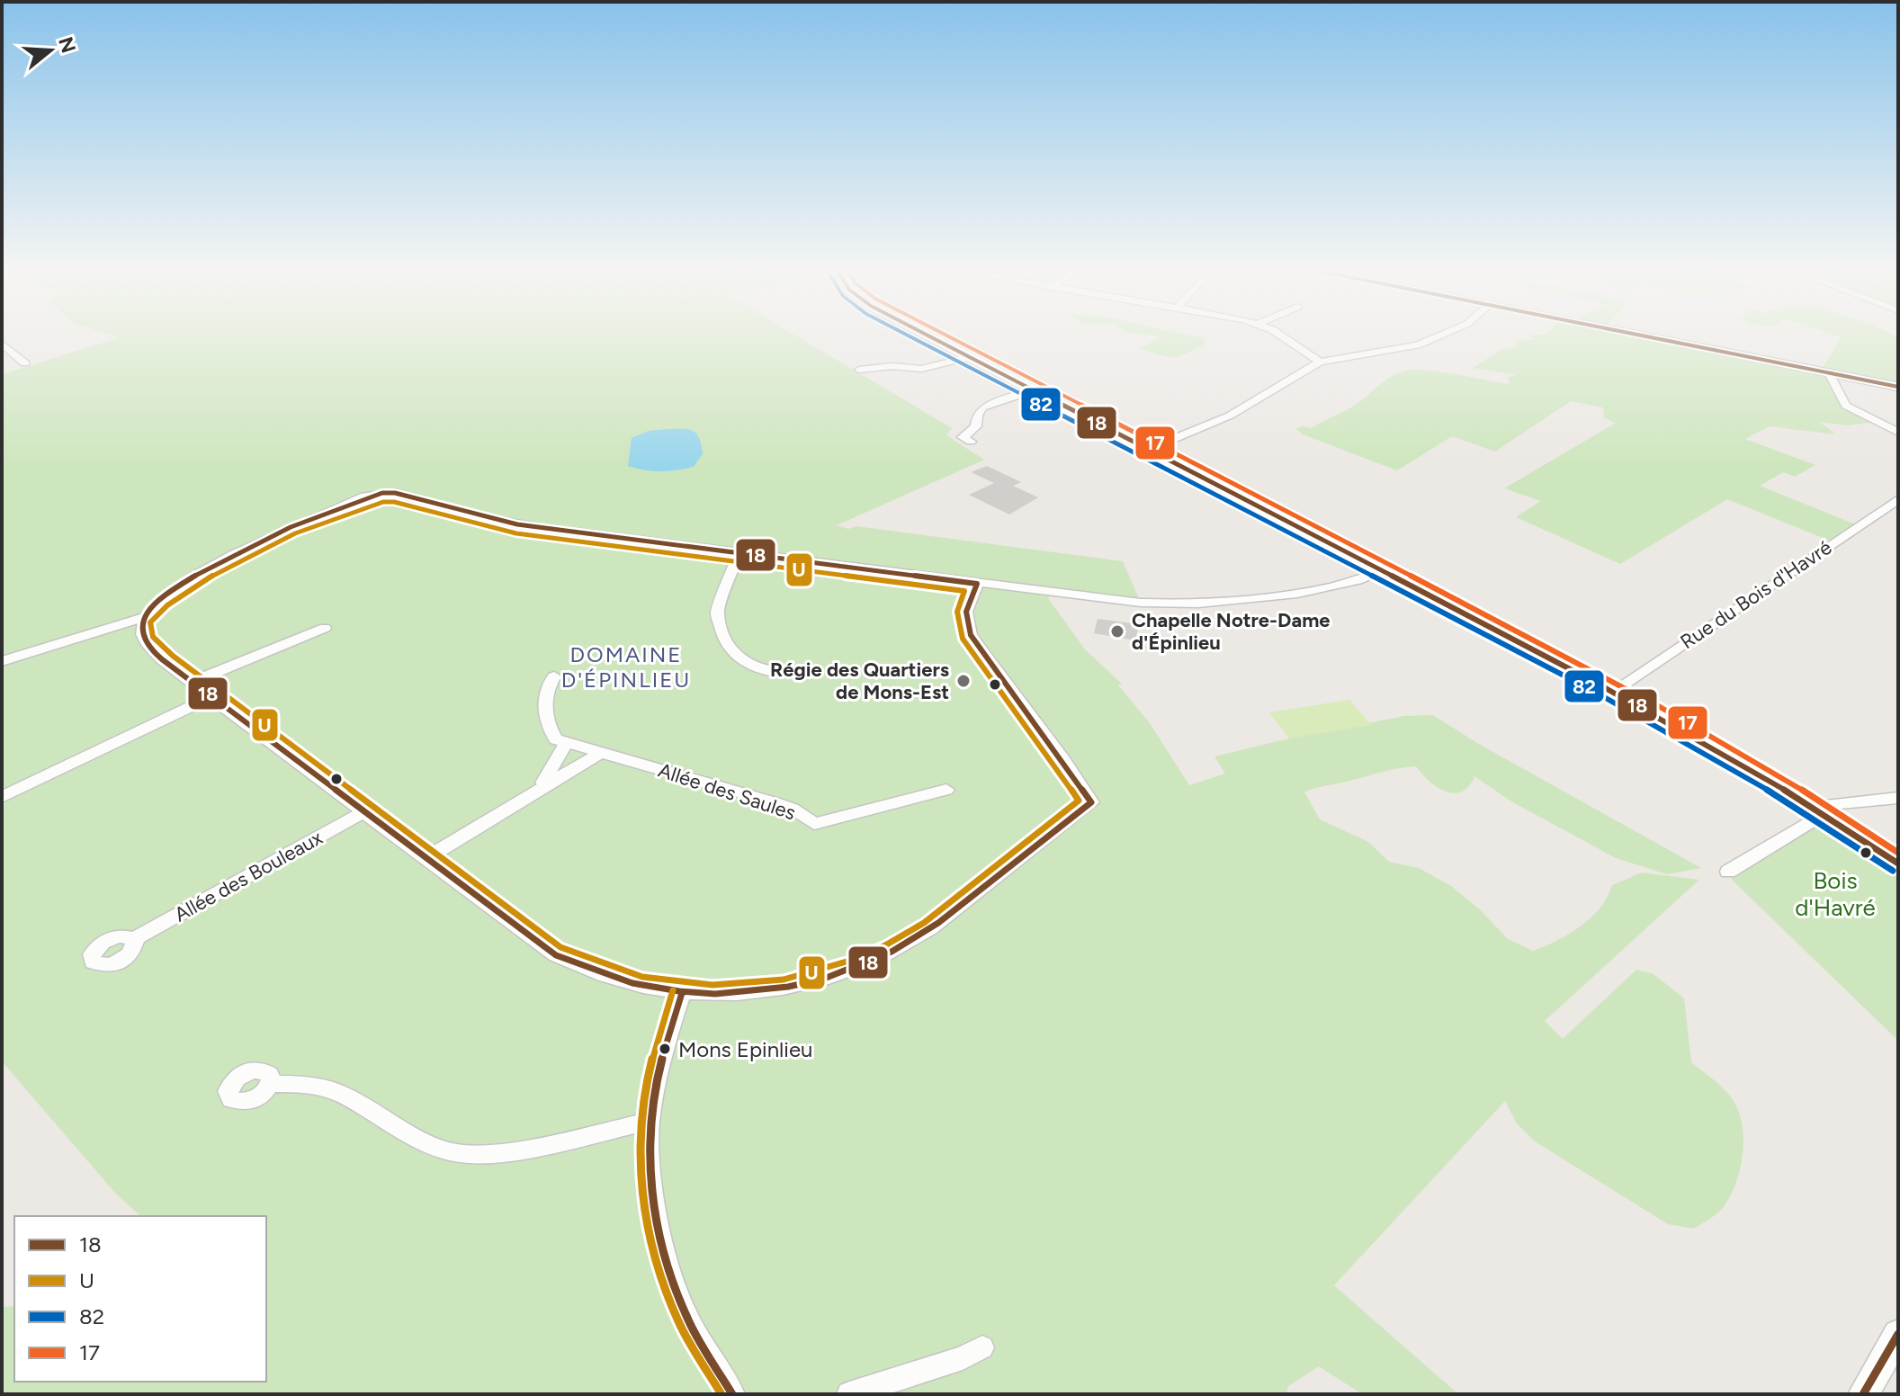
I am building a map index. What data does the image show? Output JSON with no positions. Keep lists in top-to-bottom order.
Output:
{
  "streets": {
    "street": ["Rue du Bois d'Havré", "Allée des Saules", "Allée des Bouleaux"]
  },
  "districts": ["DOMAINE D'ÉPINLIEU"],
  "parks": ["Bois d'Havré"],
  "places": ["Chapelle Notre-Dame d'Épinlieu", "Régie des Quartiers de Mons-Est", "Mons Epinlieu"],
  "lines": [
    "transit line 18",
    "transit line 82",
    "transit line 17",
    "transit line U"
  ],
  "legend": [
    "18",
    "U",
    "82",
    "17"
  ],
  "north": "right"
}
